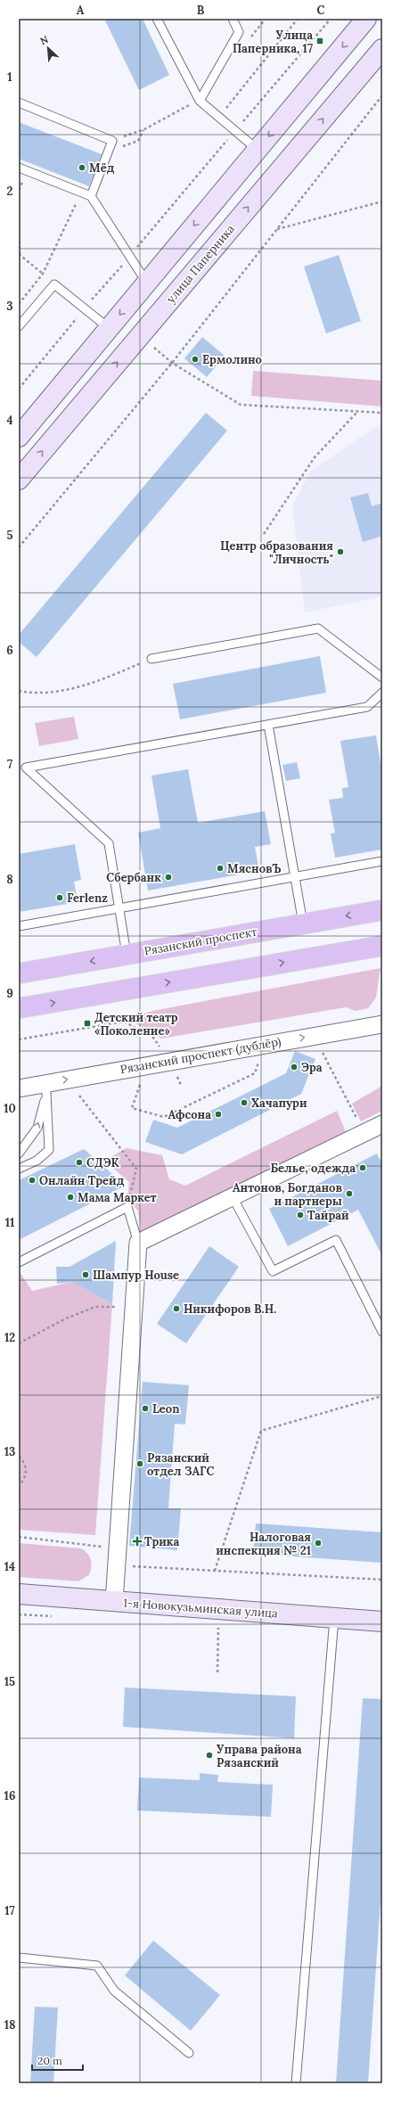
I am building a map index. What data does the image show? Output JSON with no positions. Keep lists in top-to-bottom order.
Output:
{
  "streets": {
    "main road": ["улица Паперника", "Рязанский проспект", "1-я Новокузьминская улица"],
    "street": ["Рязанский проспект (дублёр)"]
  },
  "places": {
    "transit": ["Улица Паперника, 17", "Детский театр «Поколение»"],
    "other": [
      "Мёд",
      "Ермолино",
      "Центр образования \"Личность\"",
      "МясновЪ",
      "Сбербанк",
      "Ferlenz",
      "Эра",
      "Хачапури",
      "Афсона",
      "СДЭК",
      "Белье, одежда",
      "Онлайн Трейд",
      "Антонов, Богданов и партнеры",
      "Мама Маркет",
      "Тайрай",
      "Шампур House",
      "Никифоров В.Н.",
      "Leon",
      "Рязанский отдел ЗАГС",
      "Налоговая инспекция № 21",
      "Управа района Рязанский"
    ],
    "health": ["Трика"]
  },
  "scale_bar": "20 m",
  "north": "top left",
  "grid": {
    "columns": ["A", "B", "C"],
    "rows": [
      "1",
      "2",
      "3",
      "4",
      "5",
      "6",
      "7",
      "8",
      "9",
      "10",
      "11",
      "12",
      "13",
      "14",
      "15",
      "16",
      "17",
      "18"
    ]
  }
}
